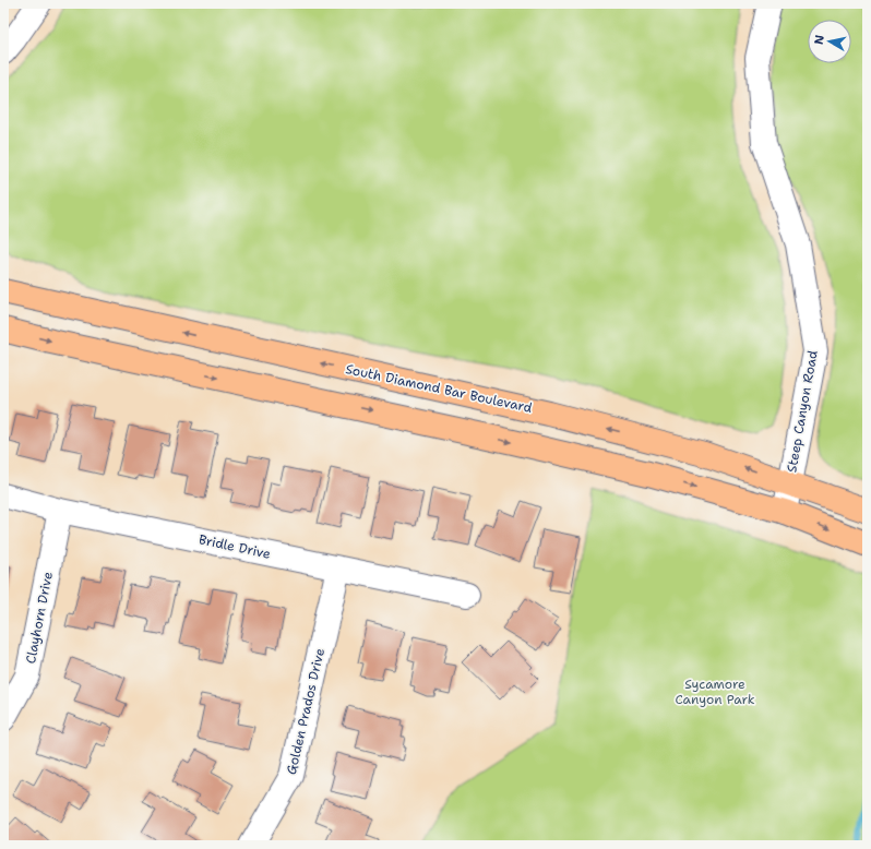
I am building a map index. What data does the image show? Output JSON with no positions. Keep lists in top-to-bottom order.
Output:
{
  "streets": {
    "main road": ["South Diamond Bar Boulevard"],
    "street": [
      "Steep Canyon Road",
      "Bridle Drive",
      "Clayhorn Drive",
      "Golden Prados Drive"
    ]
  },
  "crossings": [
    ["South Diamond Bar Boulevard", "Steep Canyon Road"],
    ["Bridle Drive", "Clayhorn Drive"],
    ["Bridle Drive", "Golden Prados Drive"]
  ],
  "parks": ["Sycamore Canyon Park"],
  "north": "left"
}
